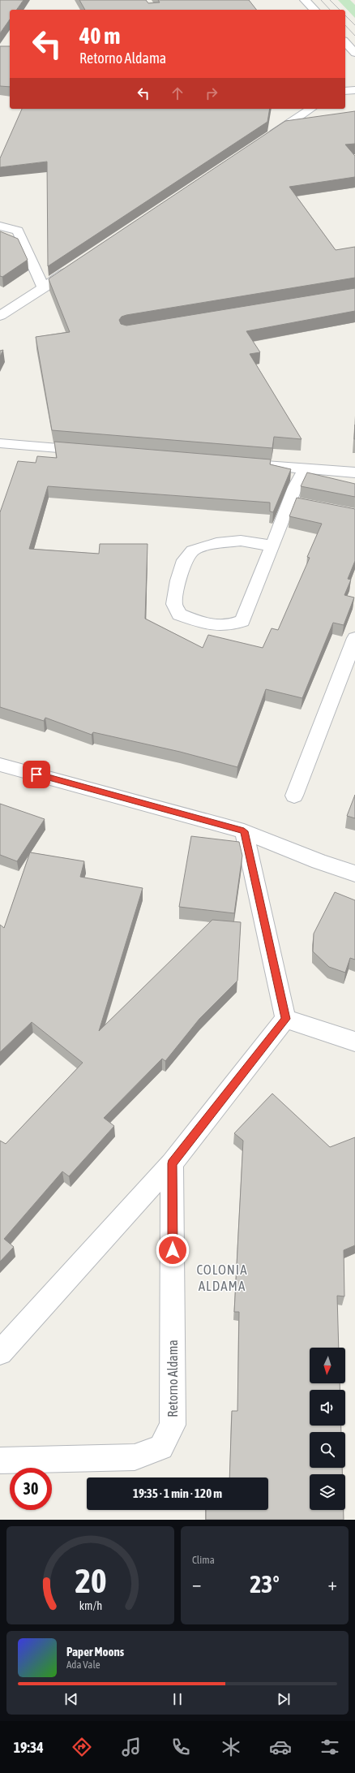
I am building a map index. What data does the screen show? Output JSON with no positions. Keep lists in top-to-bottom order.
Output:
{
  "streets": {
    "street": ["Retorno Aldama"]
  },
  "districts": ["COLONIA ALDAMA"],
  "north": "bottom",
  "page": {
    "turn": ["40 m", "Retorno Aldama"],
    "limit": "30",
    "trip": "19:35 · 1 min · 120 m",
    "tile": "Clima",
    "heat": ["−", "23°", "+"],
    "song": ["Paper Moons", "Ada Vale"],
    "tabs": "19:34",
    "gauge": ["20", "km/h"]
  }
}
